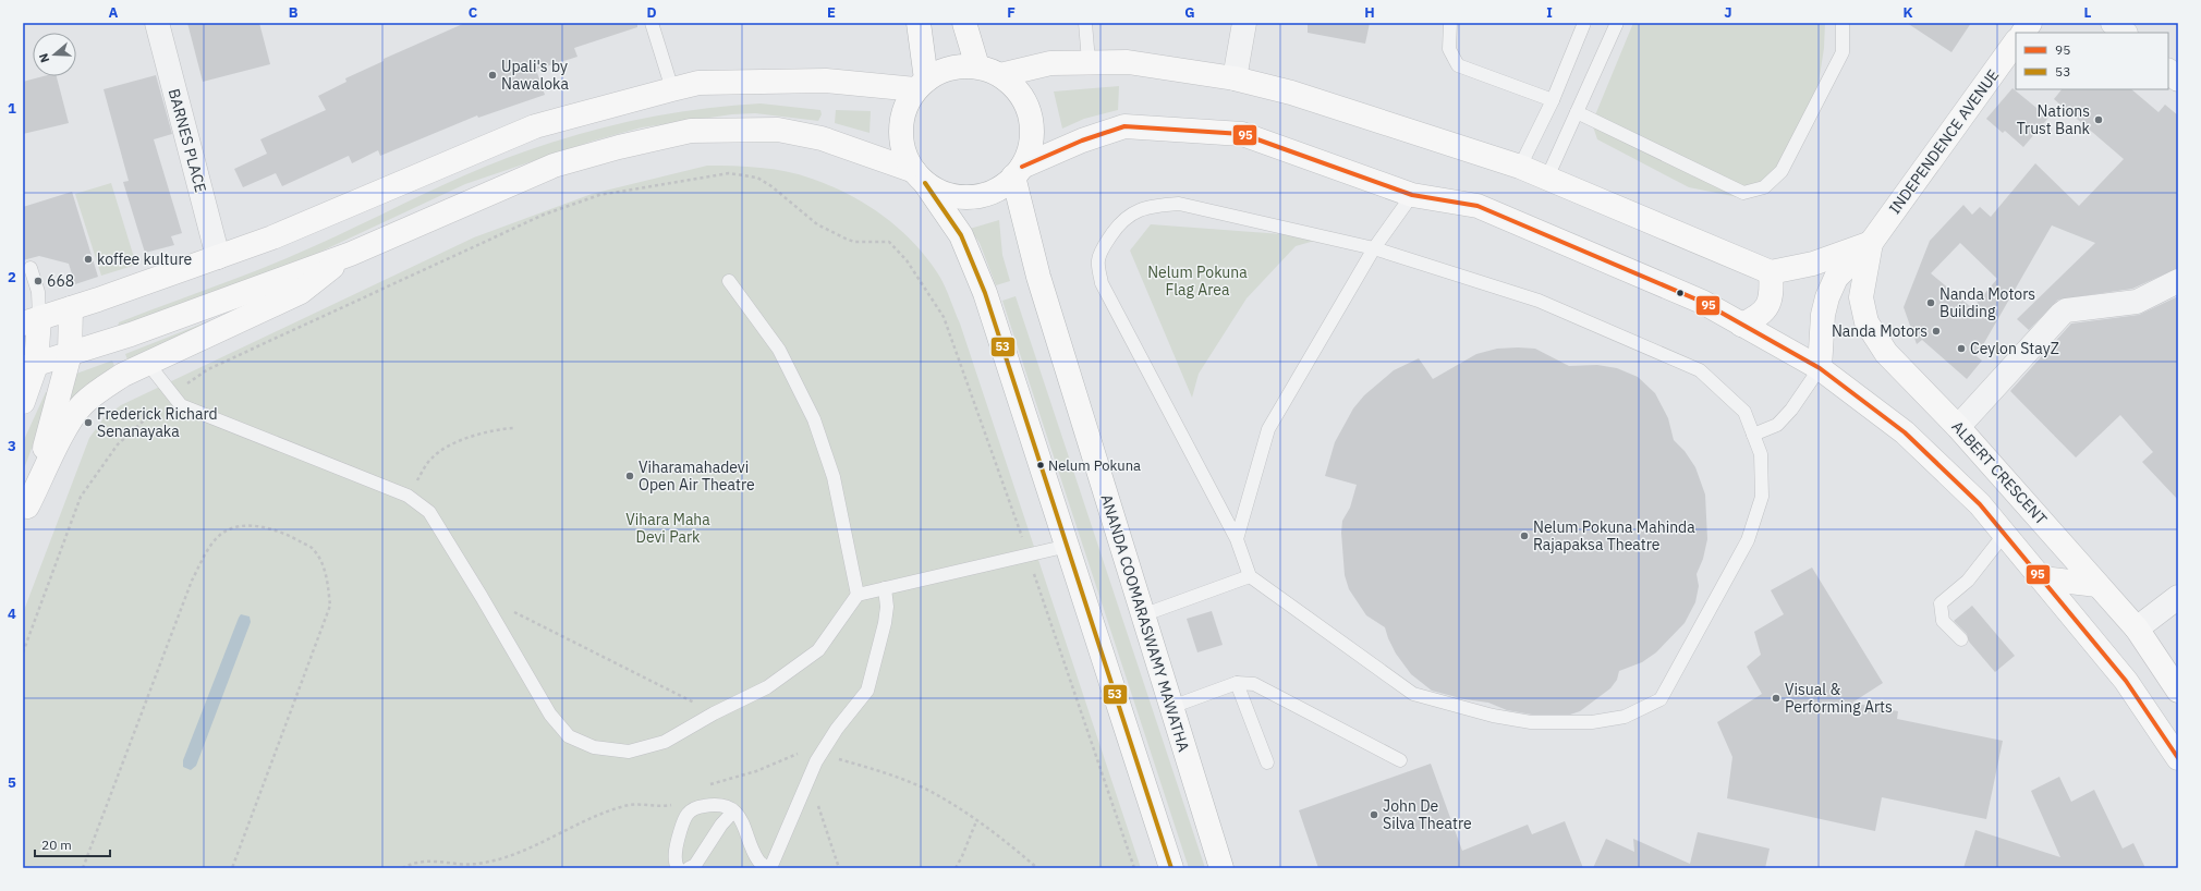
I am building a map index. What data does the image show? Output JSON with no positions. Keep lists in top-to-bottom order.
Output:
{
  "streets": {
    "main road": ["INDEPENDENCE AVENUE", "ALBERT CRESCENT", "ANANDA COOMARASWAMY MAWATHA"],
    "street": ["BARNES PLACE"]
  },
  "crossings": [
    ["INDEPENDENCE AVENUE", "ALBERT CRESCENT"]
  ],
  "parks": ["Nelum Pokuna Flag Area", "Vihara Maha Devi Park"],
  "places": [
    "Upali's by Nawaloka",
    "Nations Trust Bank",
    "koffee kulture",
    "668",
    "Nanda Motors Building",
    "Nanda Motors",
    "Ceylon StayZ",
    "Frederick Richard Senanayaka",
    "Nelum Pokuna",
    "Viharamahadevi Open Air Theatre",
    "Nelum Pokuna Mahinda Rajapaksa Theatre",
    "Visual & Performing Arts",
    "John De Silva Theatre"
  ],
  "lines": ["transit line 95", "transit line 53"],
  "legend": ["95", "53"],
  "scale_bar": "20 m",
  "north": "left",
  "grid": {
    "columns": [
      "A",
      "B",
      "C",
      "D",
      "E",
      "F",
      "G",
      "H",
      "I",
      "J",
      "K",
      "L"
    ],
    "rows": [
      "1",
      "2",
      "3",
      "4",
      "5"
    ]
  }
}
